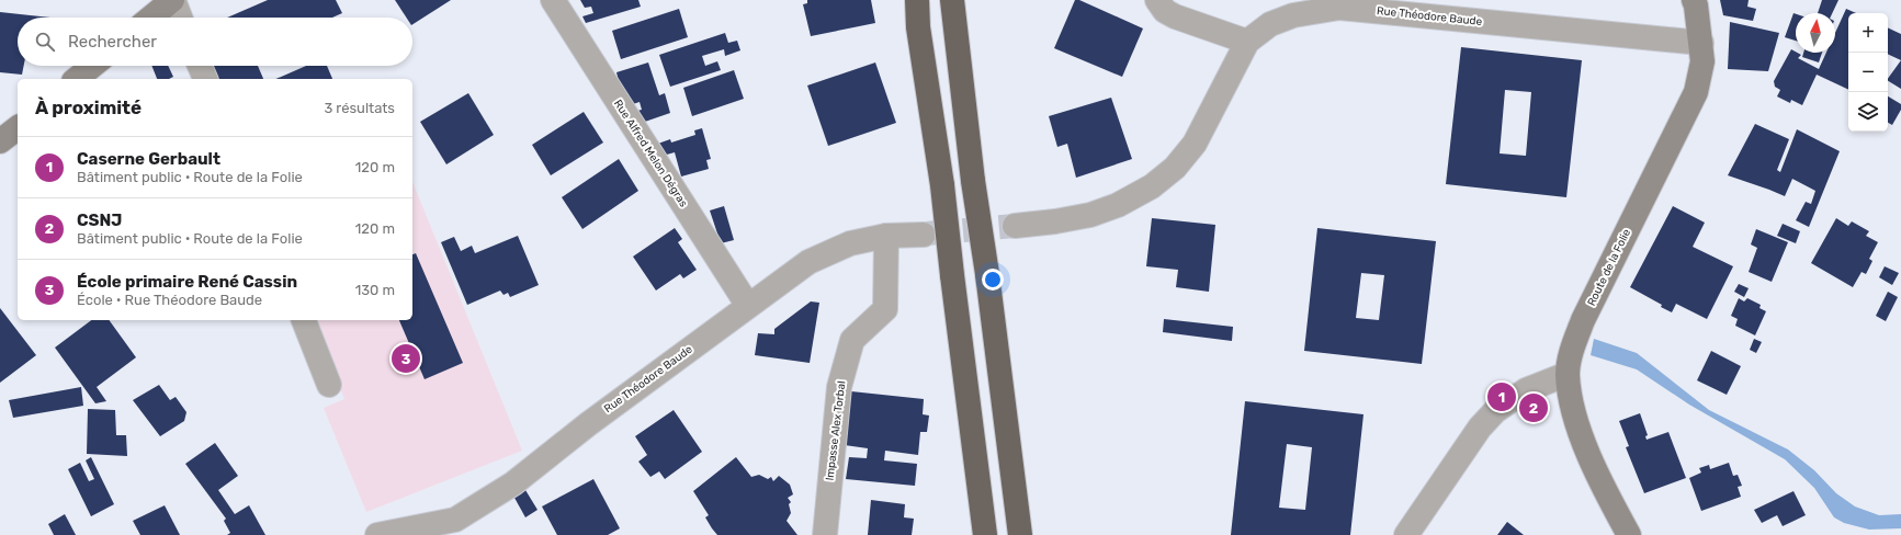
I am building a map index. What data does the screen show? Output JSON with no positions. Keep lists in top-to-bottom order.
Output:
{
  "streets": {
    "street": [
      "Rue Théodore Baude",
      "Rue Alfred Melon Dégras",
      "Route de la Folie",
      "Impasse Alex Torbal"
    ]
  },
  "crossings": [
    ["Rue Théodore Baude", "Rue Alfred Melon Dégras"],
    ["Rue Théodore Baude", "Route de la Folie"],
    ["Rue Théodore Baude", "Impasse Alex Torbal"]
  ],
  "north": "top",
  "page": {
    "map_buttons": ["+", "−"],
    "search": "Rechercher",
    "heading": ["À proximité", "3 résultats"],
    "list": [
      {
        "mark": "1",
        "name": "Caserne Gerbault",
        "note": "Bâtiment public · Route de la Folie",
        "value": "120 m"
      },
      {
        "mark": "2",
        "name": "CSNJ",
        "note": "Bâtiment public · Route de la Folie",
        "value": "120 m"
      },
      {
        "mark": "3",
        "name": "École primaire René Cassin",
        "note": "École · Rue Théodore Baude",
        "value": "130 m"
      }
    ],
    "pins": ["3", "1", "2"]
  }
}
